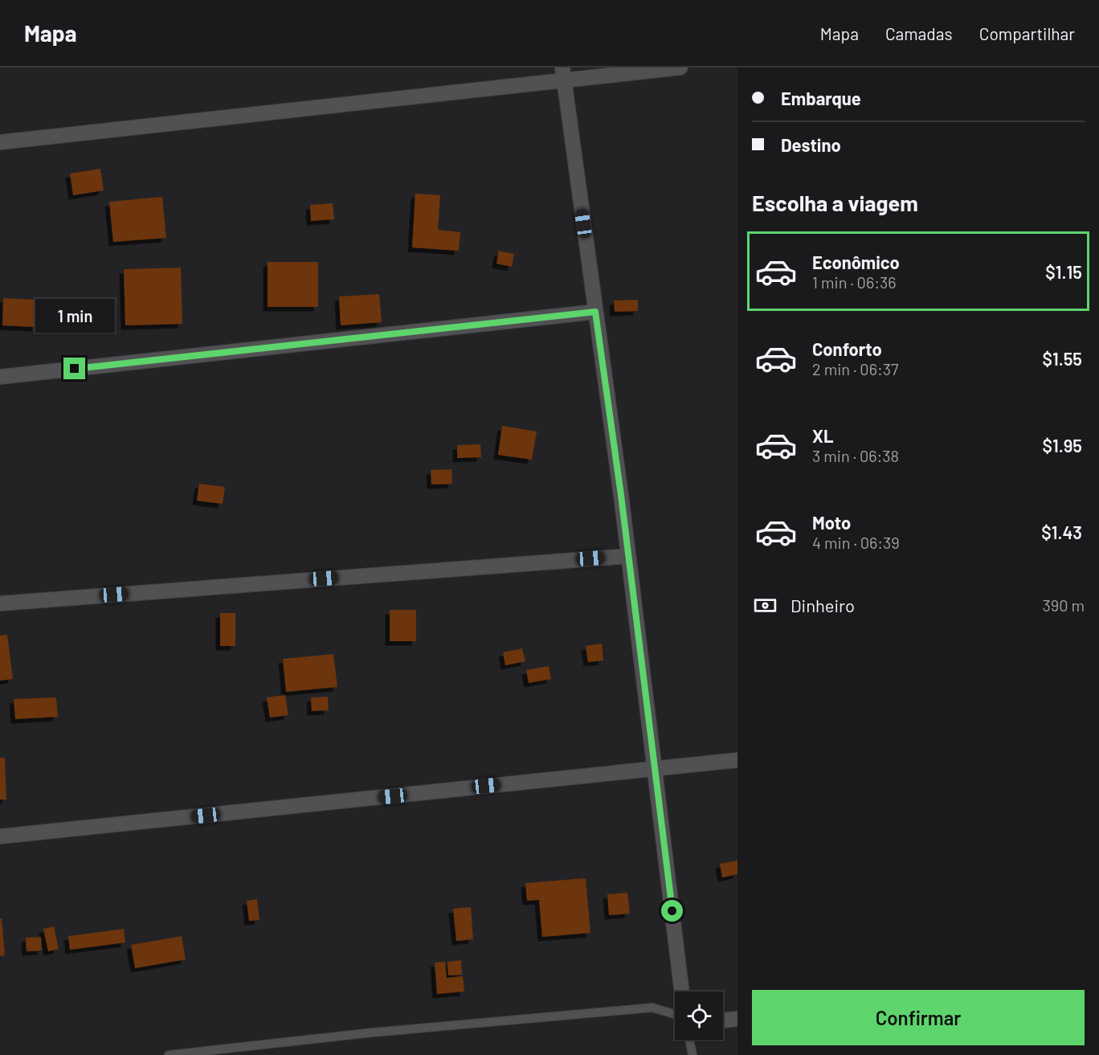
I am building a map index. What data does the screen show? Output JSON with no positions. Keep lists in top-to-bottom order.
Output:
{
  "page": {
    "header": "Mapa",
    "nav": ["Mapa", "Camadas", "Compartilhar"],
    "banner": ["Embarque", "Destino"],
    "heading": "Escolha a viagem",
    "list": [
      {
        "name": "Econômico",
        "note": "1 min · 06:36",
        "value": "$1.15"
      },
      {
        "name": "Conforto",
        "note": "2 min · 06:37",
        "value": "$1.55"
      },
      {
        "name": "XL",
        "note": "3 min · 06:38",
        "value": "$1.95"
      },
      {
        "name": "Moto",
        "note": "4 min · 06:39",
        "value": "$1.43"
      }
    ],
    "bubble": "1 min",
    "pay": ["Dinheiro", "390 m"],
    "buttons": "Confirmar"
  }
}
